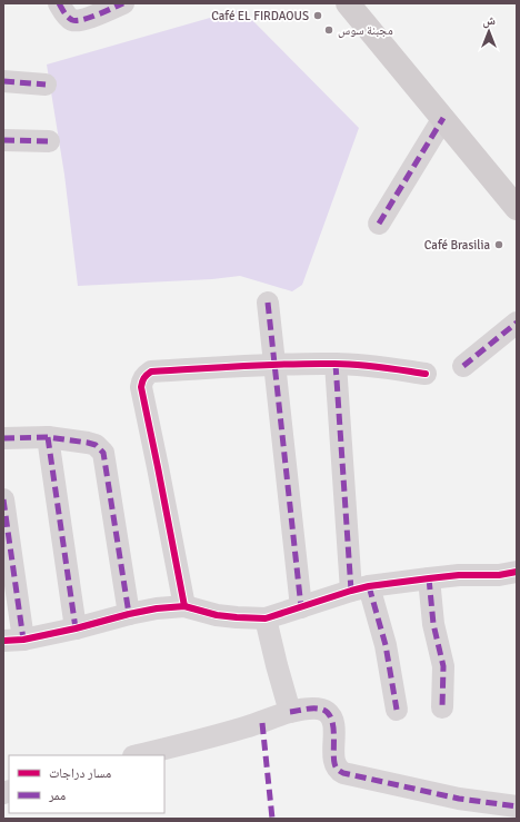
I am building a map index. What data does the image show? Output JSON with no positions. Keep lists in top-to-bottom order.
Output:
{
  "places": ["Café EL FIRDAOUS", "مجبنة سوس", "Café Brasilia"],
  "legend": ["مسار دراجات", "ممر"],
  "north": "top"
}
